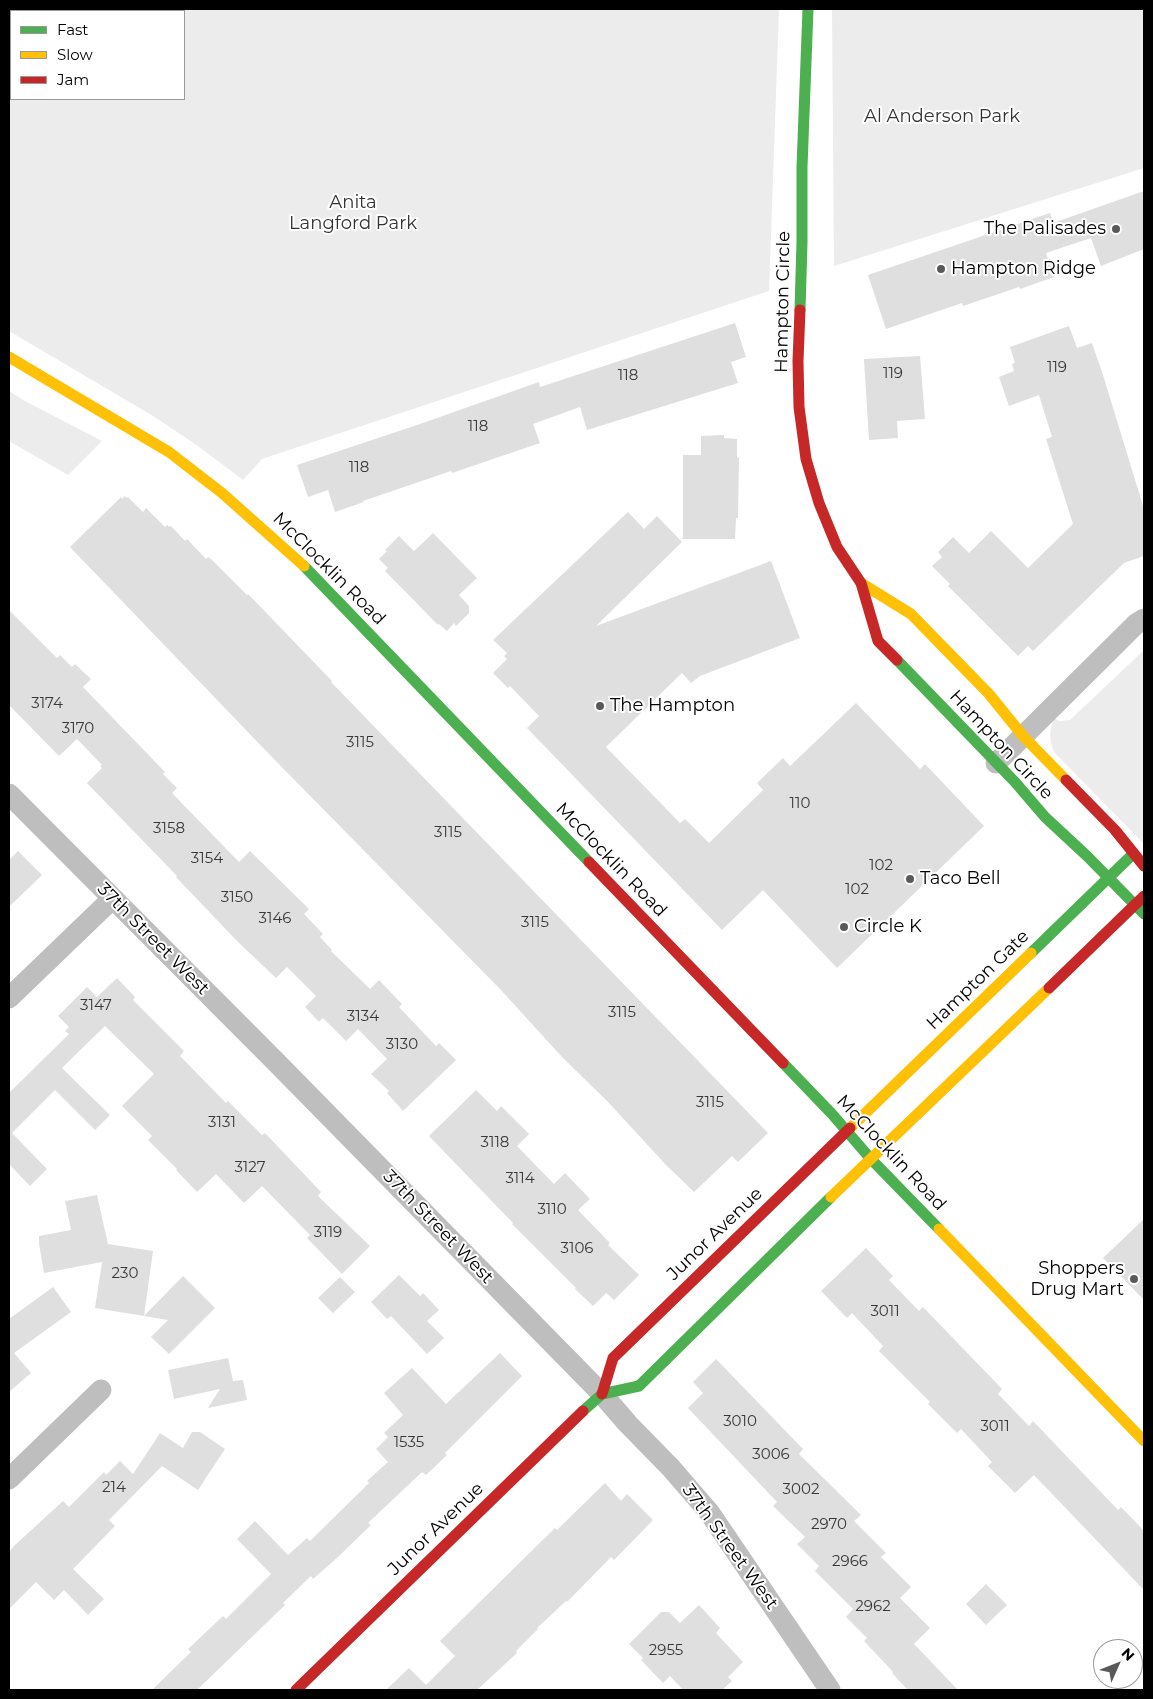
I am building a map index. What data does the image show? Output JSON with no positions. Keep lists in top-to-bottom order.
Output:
{
  "streets": {
    "street": [
      "Hampton Circle",
      "McClocklin Road",
      "37th Street West",
      "Hampton Gate",
      "Junor Avenue"
    ]
  },
  "crossings": [
    ["Hampton Circle", "Hampton Gate"],
    ["McClocklin Road", "Hampton Gate"],
    ["McClocklin Road", "Junor Avenue"],
    ["37th Street West", "Junor Avenue"],
    ["Hampton Gate", "Junor Avenue"]
  ],
  "parks": ["Al Anderson Park", "Anita Langford Park"],
  "places": [
    "The Palisades",
    "Hampton Ridge",
    "The Hampton",
    "Taco Bell",
    "Circle K",
    "Shoppers Drug Mart"
  ],
  "house_numbers": [
    "119",
    "119",
    "118",
    "118",
    "118",
    "3174",
    "3170",
    "3115",
    "110",
    "3158",
    "3115",
    "3154",
    "102",
    "102",
    "3150",
    "3146",
    "3115",
    "3147",
    "3115",
    "3134",
    "3130",
    "3115",
    "3131",
    "3118",
    "3127",
    "3114",
    "3110",
    "3119",
    "3106",
    "230",
    "3011",
    "3010",
    "3011",
    "1535",
    "3006",
    "214",
    "3002",
    "2970",
    "2966",
    "2962",
    "2955"
  ],
  "legend": ["Fast", "Slow", "Jam"],
  "north": "top right"
}
